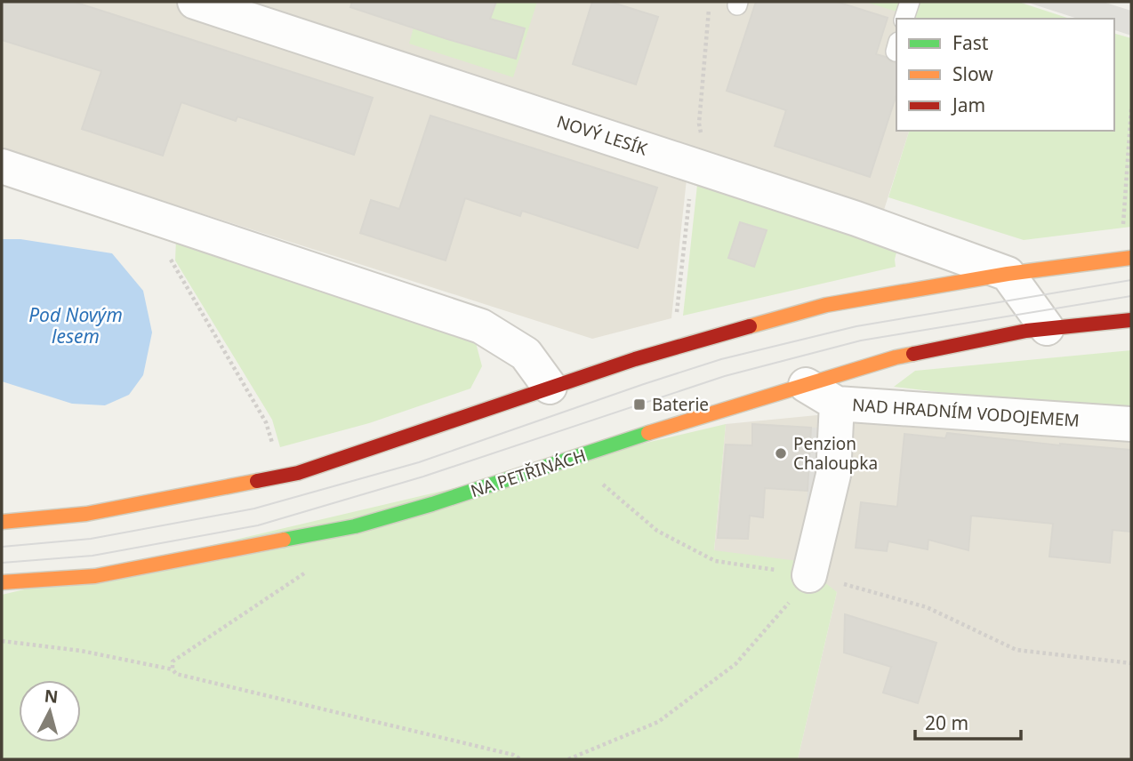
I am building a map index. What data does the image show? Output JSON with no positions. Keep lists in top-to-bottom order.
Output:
{
  "streets": {
    "street": ["NOVÝ LESÍK", "NAD HRADNÍM VODOJEMEM", "NA PETŘINÁCH"]
  },
  "crossings": [
    ["NAD HRADNÍM VODOJEMEM", "NA PETŘINÁCH"]
  ],
  "water": ["Pod Novým lesem"],
  "places": {
    "transit": ["Baterie"],
    "other": ["Penzion Chaloupka"]
  },
  "legend": ["Fast", "Slow", "Jam"],
  "scale_bar": "20 m",
  "north": "top"
}
